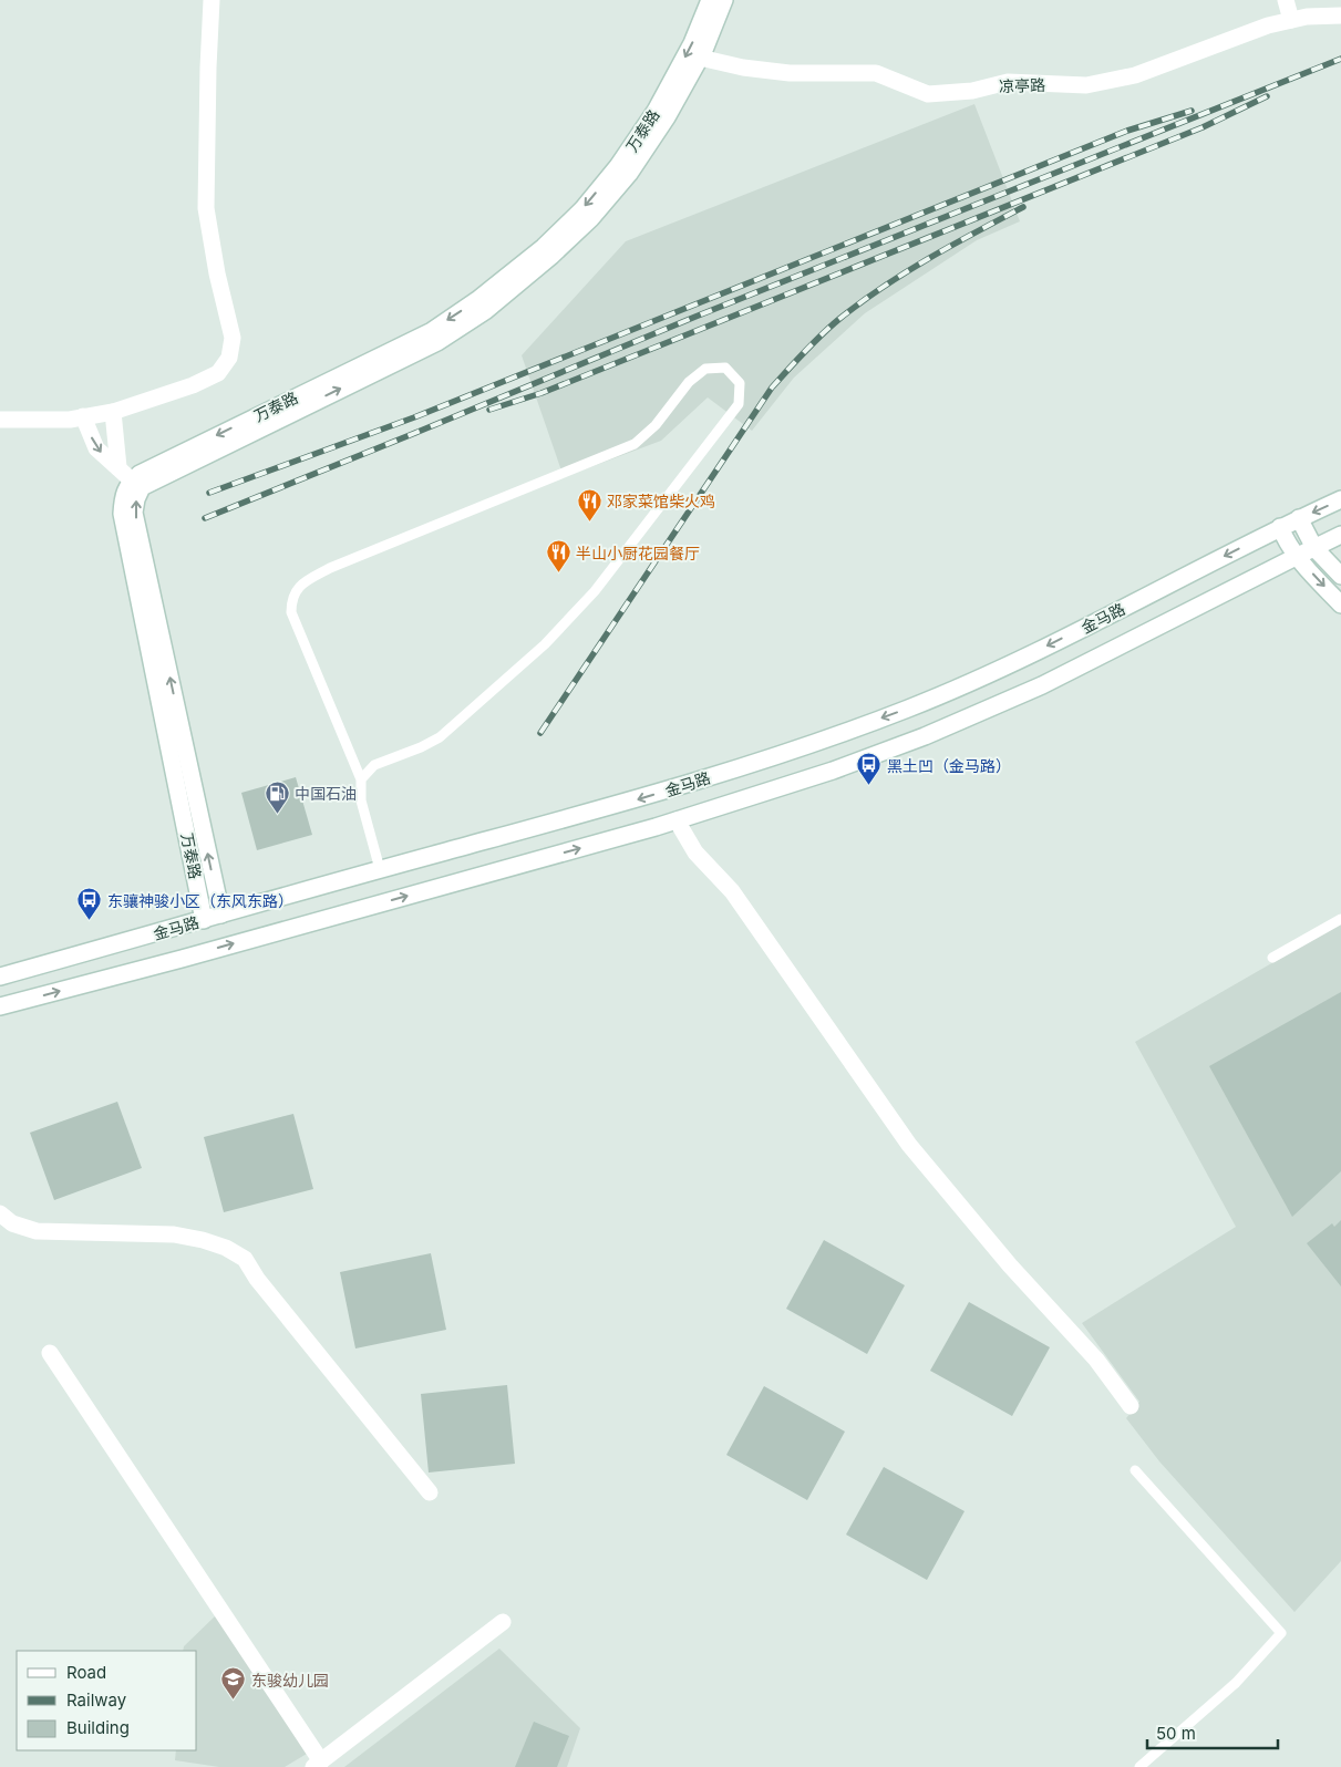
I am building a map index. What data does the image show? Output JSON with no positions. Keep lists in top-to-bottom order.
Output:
{
  "streets": {
    "main road": ["凉亭路", "万泰路", "金马路"]
  },
  "crossings": [
    ["凉亭路", "万泰路"],
    ["万泰路", "金马路"]
  ],
  "places": {
    "restaurant": ["邓家菜馆柴火鸡", "半山小厨花园餐厅"],
    "bus stop": ["黑土凹（金马路）", "东骧神骏小区（东风东路）"],
    "fuel station": ["中国石油"],
    "school or university": ["东骏幼儿园"]
  },
  "legend": ["Road", "Railway", "Building"],
  "scale_bar": "50 m"
}
